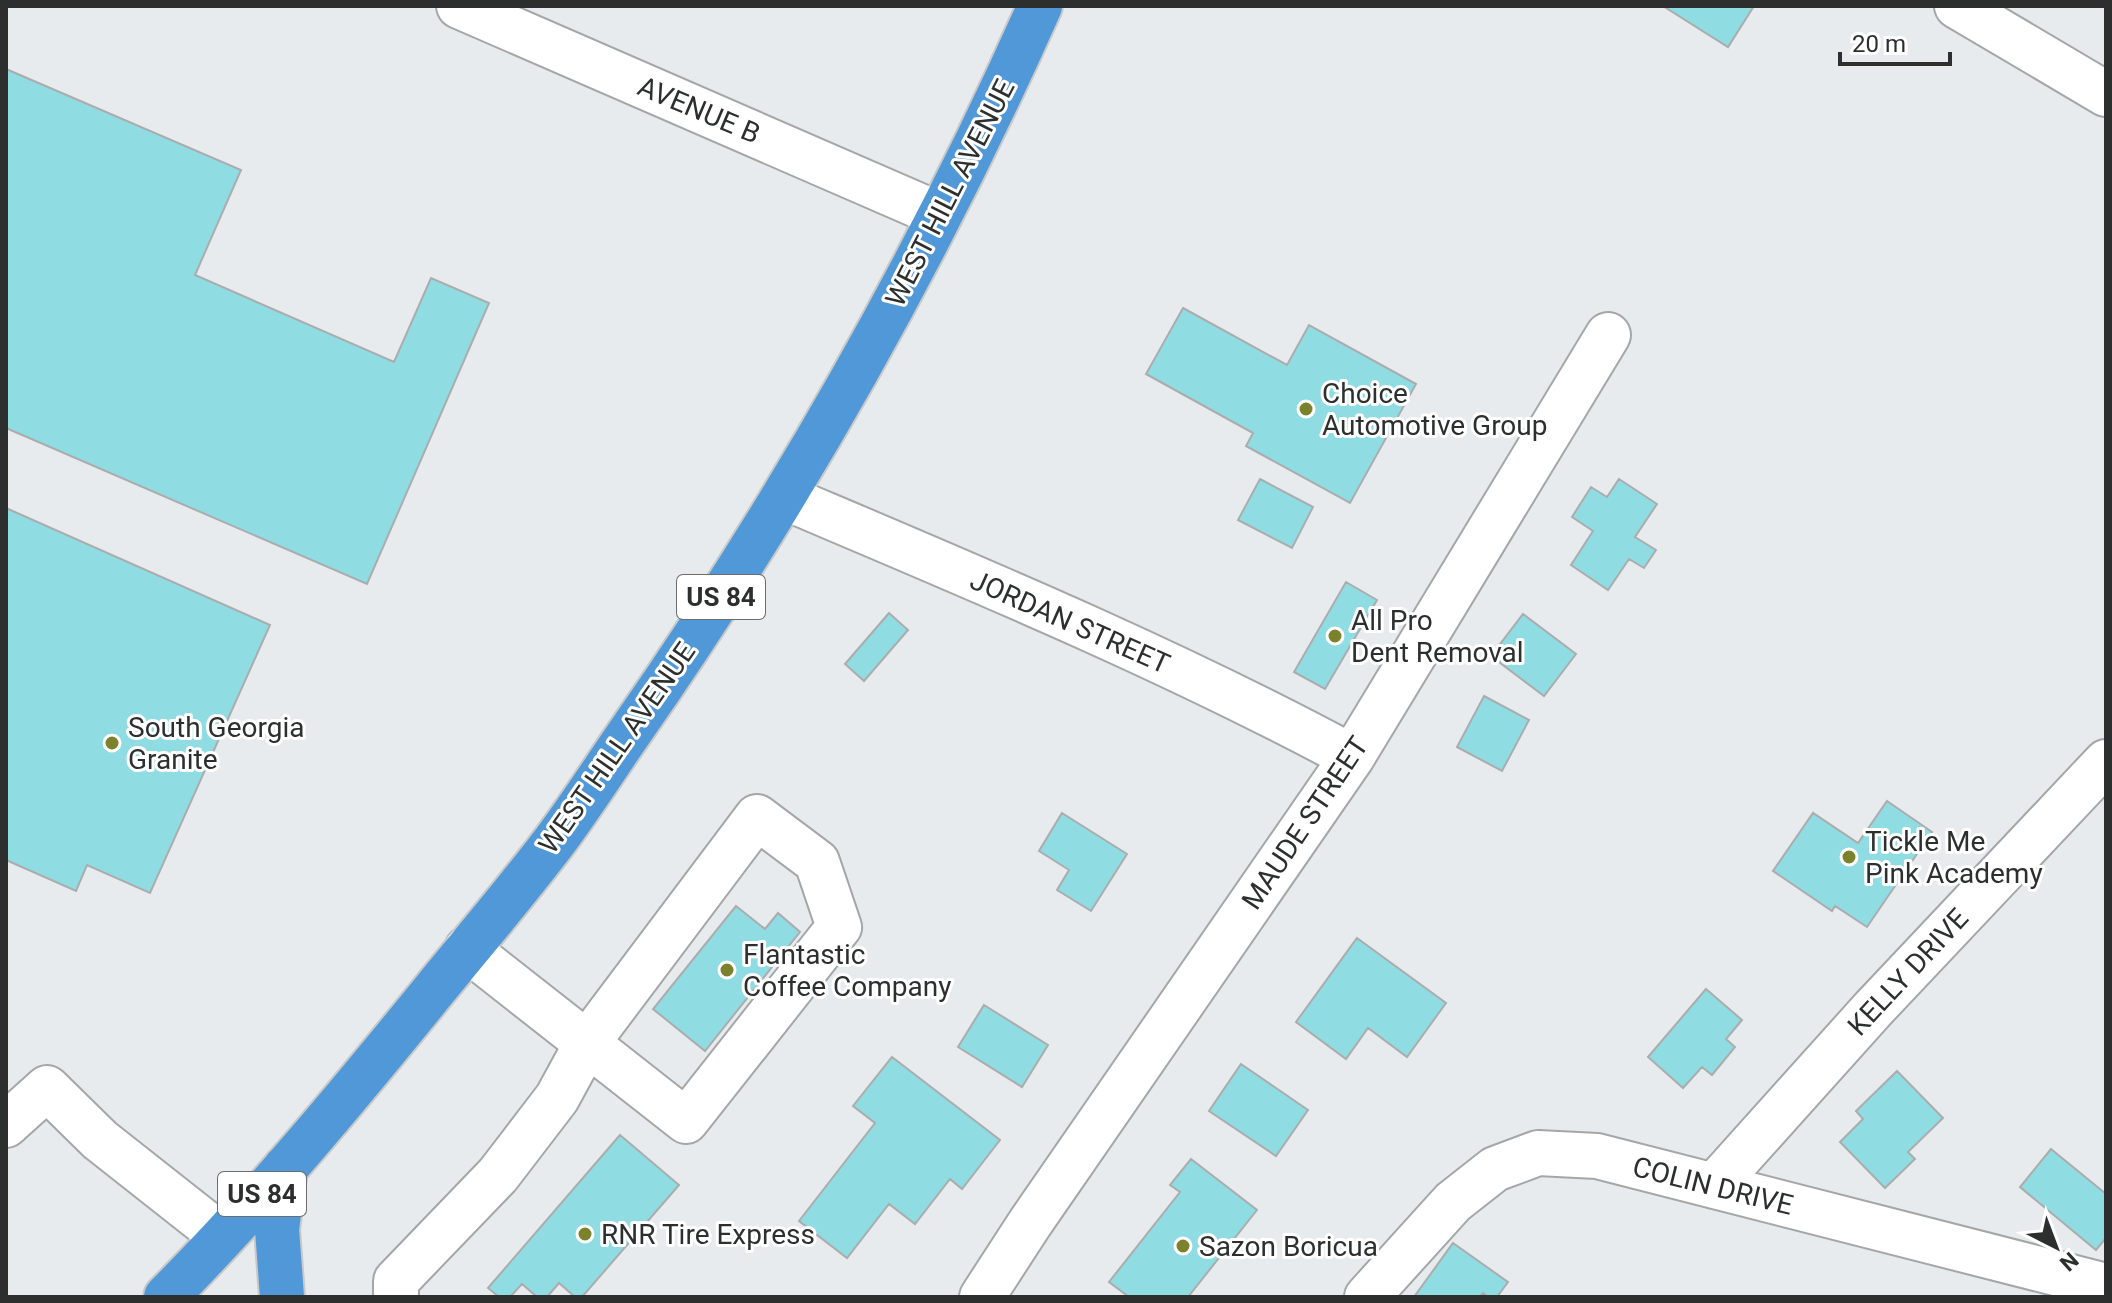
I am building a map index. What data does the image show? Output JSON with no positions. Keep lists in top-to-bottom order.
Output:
{
  "streets": {
    "highway": ["WEST HILL AVENUE", "US 84"],
    "street": [
      "AVENUE B",
      "JORDAN STREET",
      "MAUDE STREET",
      "KELLY DRIVE",
      "COLIN DRIVE"
    ]
  },
  "crossings": [
    ["AVENUE B", "WEST HILL AVENUE"],
    ["WEST HILL AVENUE", "JORDAN STREET"],
    ["JORDAN STREET", "MAUDE STREET"],
    ["KELLY DRIVE", "COLIN DRIVE"]
  ],
  "places": [
    "Choice Automotive Group",
    "All Pro Dent Removal",
    "South Georgia Granite",
    "Tickle Me Pink Academy",
    "Flantastic Coffee Company",
    "RNR Tire Express",
    "Sazon Boricua"
  ],
  "scale_bar": "20 m",
  "north": "bottom right"
}
